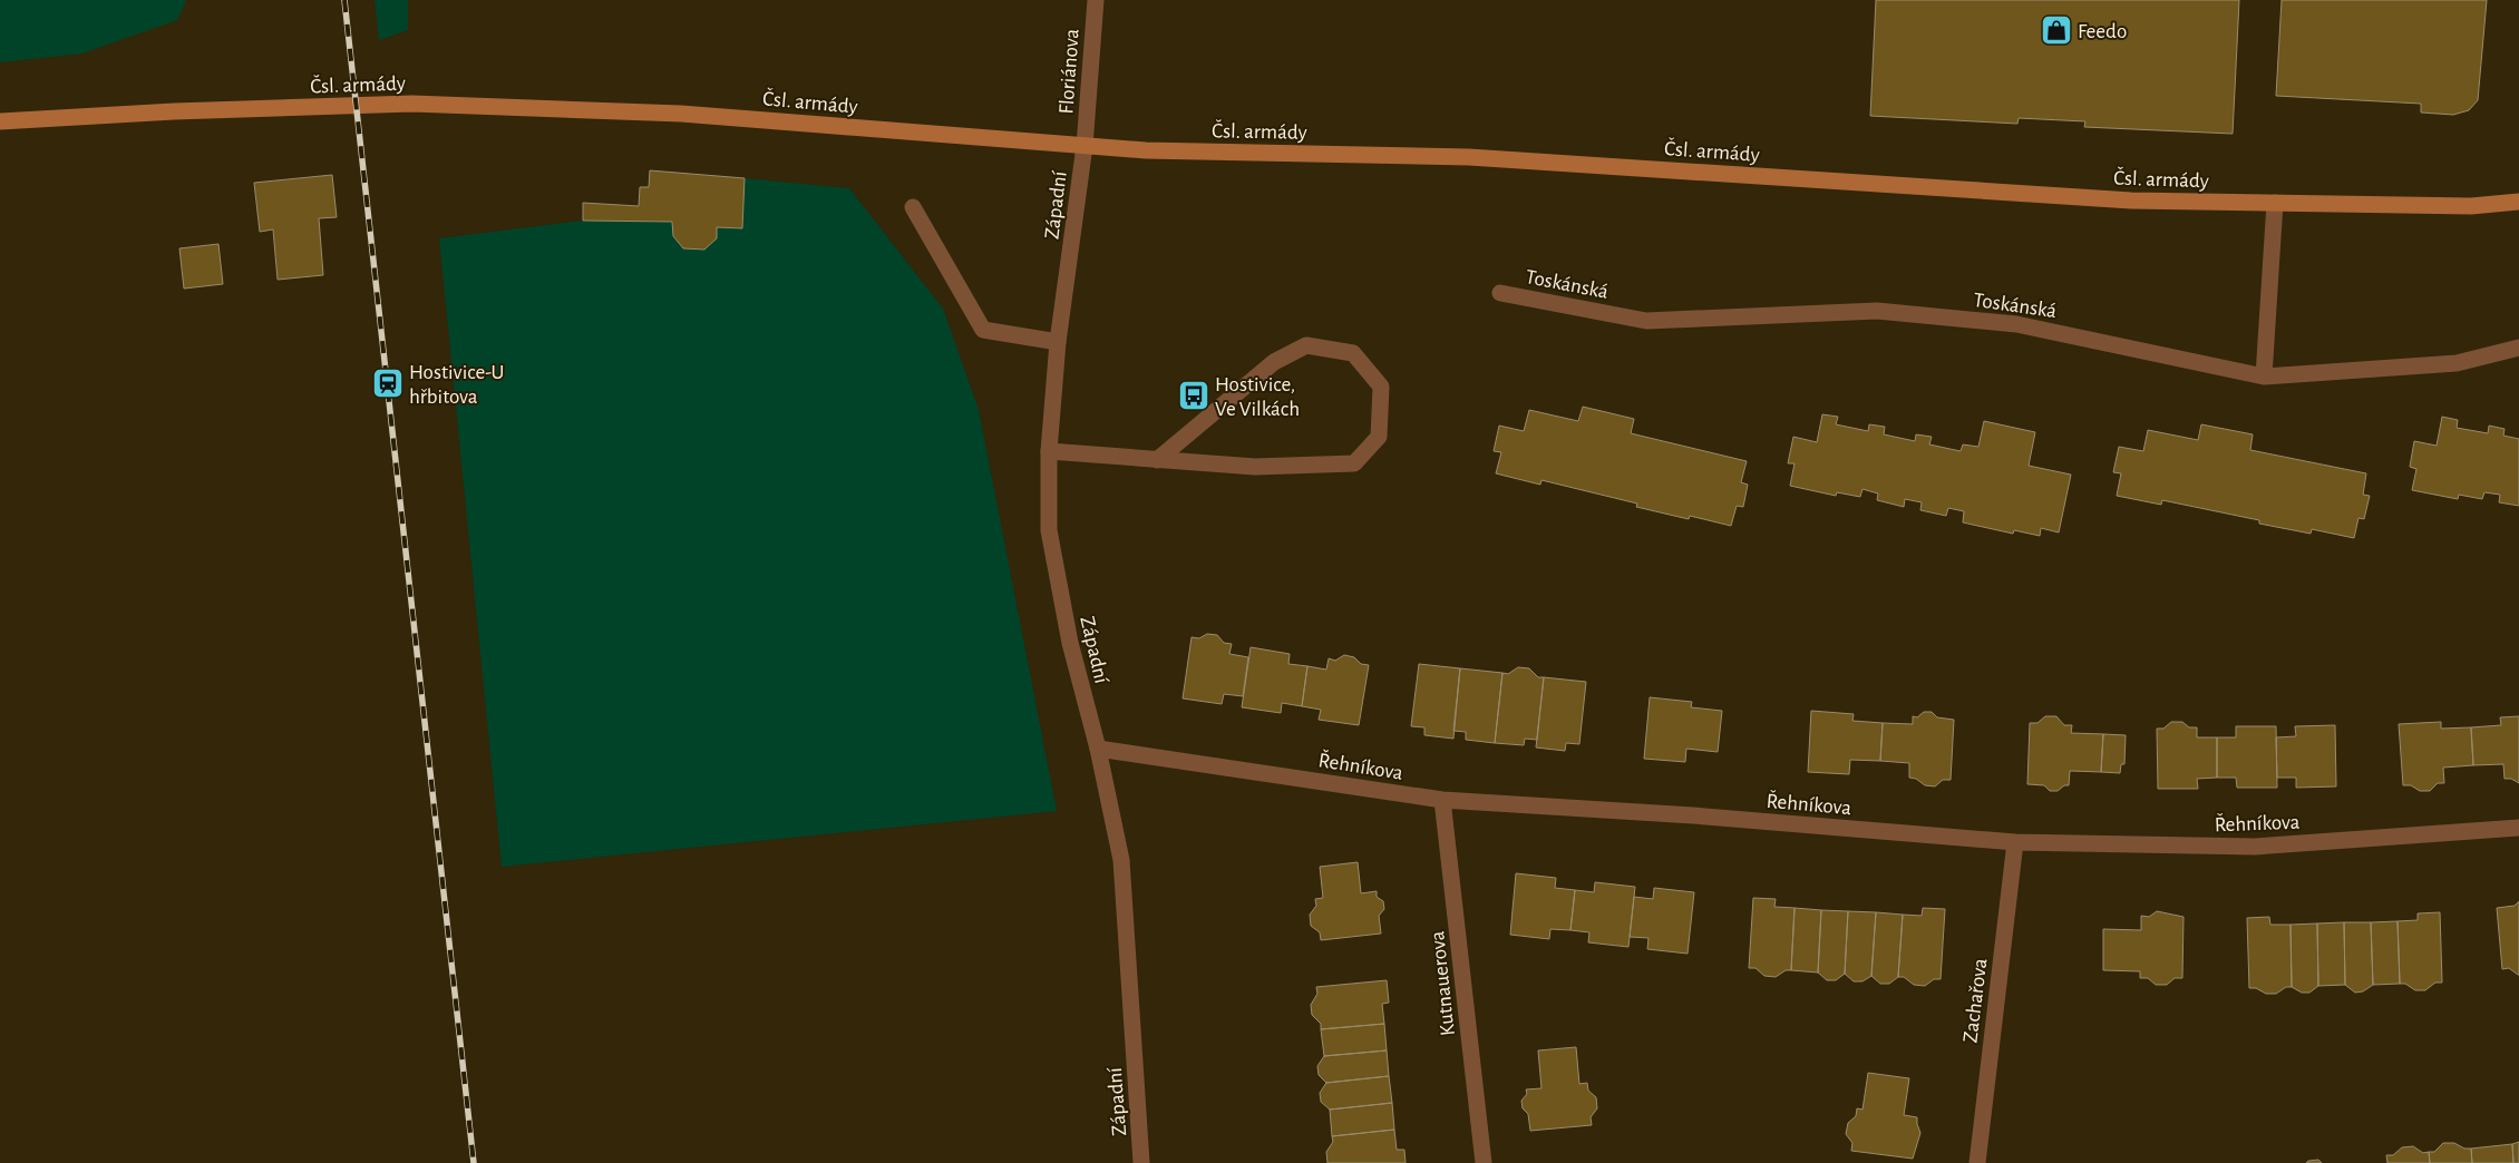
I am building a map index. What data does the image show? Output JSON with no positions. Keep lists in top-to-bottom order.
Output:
{
  "streets": {
    "main road": ["Čsl. armády"],
    "street": [
      "Floriánova",
      "Západní",
      "Toskánská",
      "Řehníkova",
      "Kutnauerova",
      "Zachařova"
    ]
  },
  "crossings": [
    ["Floriánova", "Čsl. armády"],
    ["Floriánova", "Západní"],
    ["Čsl. armády", "Západní"],
    ["Západní", "Řehníkova"],
    ["Řehníkova", "Kutnauerova"],
    ["Řehníkova", "Zachařova"]
  ],
  "places": {
    "shop": ["Feedo"],
    "station": ["Hostivice-U hřbitova"],
    "bus stop": ["Hostivice, Ve Vilkách"]
  }
}
